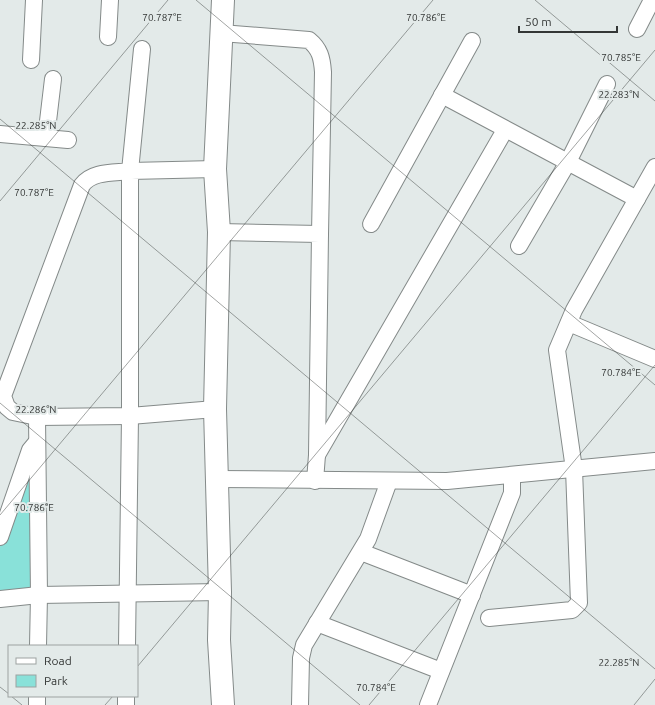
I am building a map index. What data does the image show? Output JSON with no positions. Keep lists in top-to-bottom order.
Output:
{
  "legend": ["Road", "Park"],
  "scale_bar": "50 m",
  "coordinates": [
    "70.787°E",
    "70.786°E",
    "70.785°E",
    "22.283°N",
    "22.285°N",
    "70.784°E",
    "22.286°N"
  ]
}
